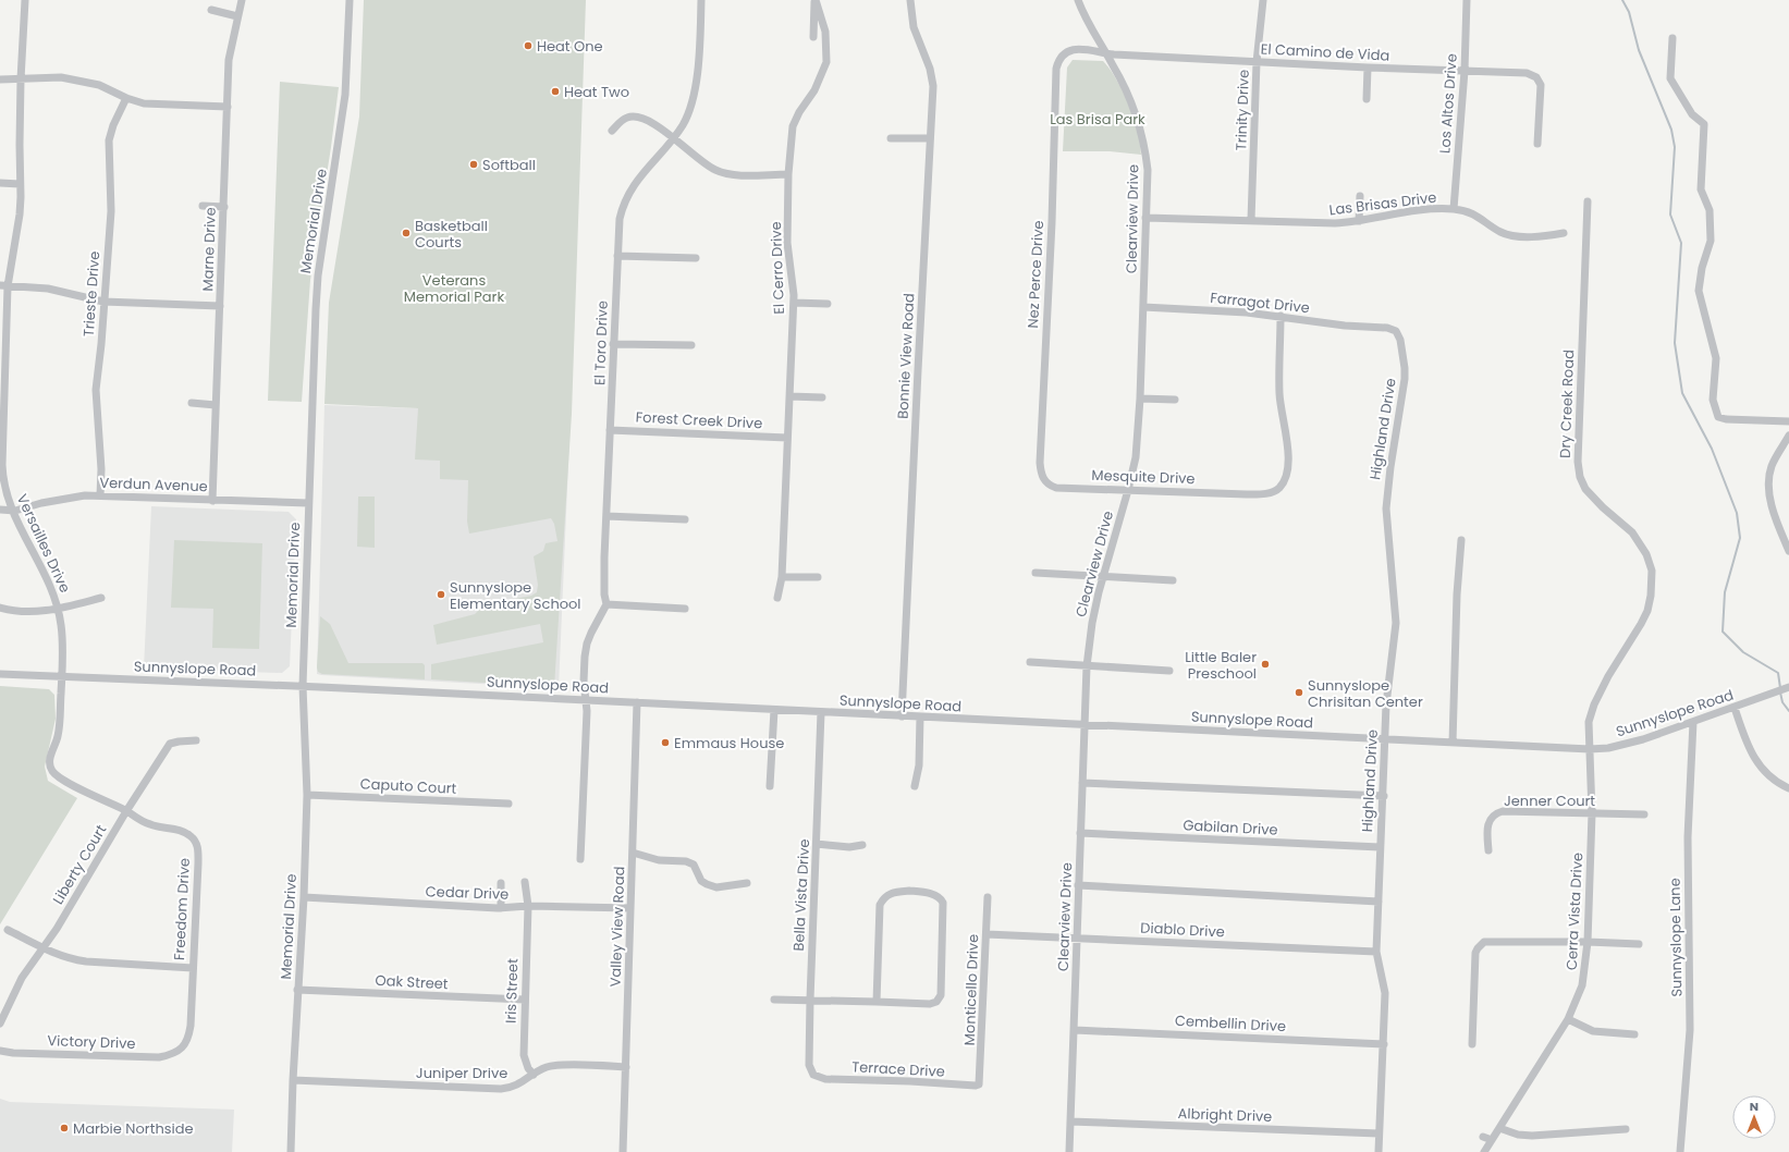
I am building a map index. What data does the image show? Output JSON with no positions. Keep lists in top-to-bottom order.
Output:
{
  "streets": {
    "street": [
      "El Camino de Vida",
      "Los Altos Drive",
      "Trinity Drive",
      "Las Brisas Drive",
      "Clearview Drive",
      "Memorial Drive",
      "Marne Drive",
      "El Cerro Drive",
      "Nez Perce Drive",
      "Trieste Drive",
      "Farragot Drive",
      "El Toro Drive",
      "Bonnie View Road",
      "Dry Creek Road",
      "Forest Creek Drive",
      "Highland Drive",
      "Mesquite Drive",
      "Verdun Avenue",
      "Versailles Drive",
      "Sunnyslope Road",
      "Caputo Court",
      "Jenner Court",
      "Gabilan Drive",
      "Liberty Court",
      "Cedar Drive",
      "Bella Vista Drive",
      "Freedom Drive",
      "Cerra Vista Drive",
      "Valley View Road",
      "Diablo Drive",
      "Sunnyslope Lane",
      "Oak Street",
      "Monticello Drive",
      "Iris Street",
      "Cembellin Drive",
      "Victory Drive",
      "Terrace Drive",
      "Juniper Drive",
      "Albright Drive"
    ]
  },
  "crossings": [
    ["El Camino de Vida", "Los Altos Drive"],
    ["El Camino de Vida", "Trinity Drive"],
    ["El Camino de Vida", "Clearview Drive"],
    ["El Camino de Vida", "Nez Perce Drive"],
    ["Los Altos Drive", "Las Brisas Drive"],
    ["Trinity Drive", "Las Brisas Drive"],
    ["Las Brisas Drive", "Clearview Drive"],
    ["Clearview Drive", "Farragot Drive"],
    ["Clearview Drive", "Mesquite Drive"],
    ["Clearview Drive", "Sunnyslope Road"],
    ["Clearview Drive", "Gabilan Drive"],
    ["Clearview Drive", "Diablo Drive"],
    ["Clearview Drive", "Cembellin Drive"],
    ["Clearview Drive", "Albright Drive"],
    ["Memorial Drive", "Verdun Avenue"],
    ["Memorial Drive", "Sunnyslope Road"],
    ["Memorial Drive", "Caputo Court"],
    ["Memorial Drive", "Cedar Drive"],
    ["Memorial Drive", "Oak Street"],
    ["Memorial Drive", "Juniper Drive"],
    ["Marne Drive", "Verdun Avenue"],
    ["El Cerro Drive", "Forest Creek Drive"],
    ["Nez Perce Drive", "Mesquite Drive"],
    ["Trieste Drive", "Verdun Avenue"],
    ["Farragot Drive", "Highland Drive"],
    ["Farragot Drive", "Mesquite Drive"],
    ["El Toro Drive", "Forest Creek Drive"],
    ["Bonnie View Road", "Sunnyslope Road"],
    ["Dry Creek Road", "Sunnyslope Road"],
    ["Dry Creek Road", "Cerra Vista Drive"],
    ["Highland Drive", "Sunnyslope Road"],
    ["Highland Drive", "Gabilan Drive"],
    ["Highland Drive", "Diablo Drive"],
    ["Highland Drive", "Cembellin Drive"],
    ["Highland Drive", "Albright Drive"],
    ["Verdun Avenue", "Versailles Drive"],
    ["Versailles Drive", "Sunnyslope Road"],
    ["Versailles Drive", "Freedom Drive"],
    ["Sunnyslope Road", "Bella Vista Drive"],
    ["Sunnyslope Road", "Cerra Vista Drive"],
    ["Sunnyslope Road", "Valley View Road"],
    ["Sunnyslope Road", "Sunnyslope Lane"],
    ["Jenner Court", "Cerra Vista Drive"],
    ["Liberty Court", "Freedom Drive"],
    ["Cedar Drive", "Valley View Road"],
    ["Cedar Drive", "Iris Street"],
    ["Bella Vista Drive", "Terrace Drive"],
    ["Freedom Drive", "Victory Drive"],
    ["Valley View Road", "Juniper Drive"],
    ["Diablo Drive", "Monticello Drive"],
    ["Oak Street", "Iris Street"],
    ["Monticello Drive", "Terrace Drive"],
    ["Iris Street", "Juniper Drive"]
  ],
  "parks": ["Las Brisa Park", "Veterans Memorial Park"],
  "places": [
    "Heat One",
    "Heat Two",
    "Softball",
    "Basketball Courts",
    "Sunnyslope Elementary School",
    "Little Baler Preschool",
    "Sunnyslope Chrisitan Center",
    "Emmaus House",
    "Marbie Northside"
  ],
  "north": "top"
}
